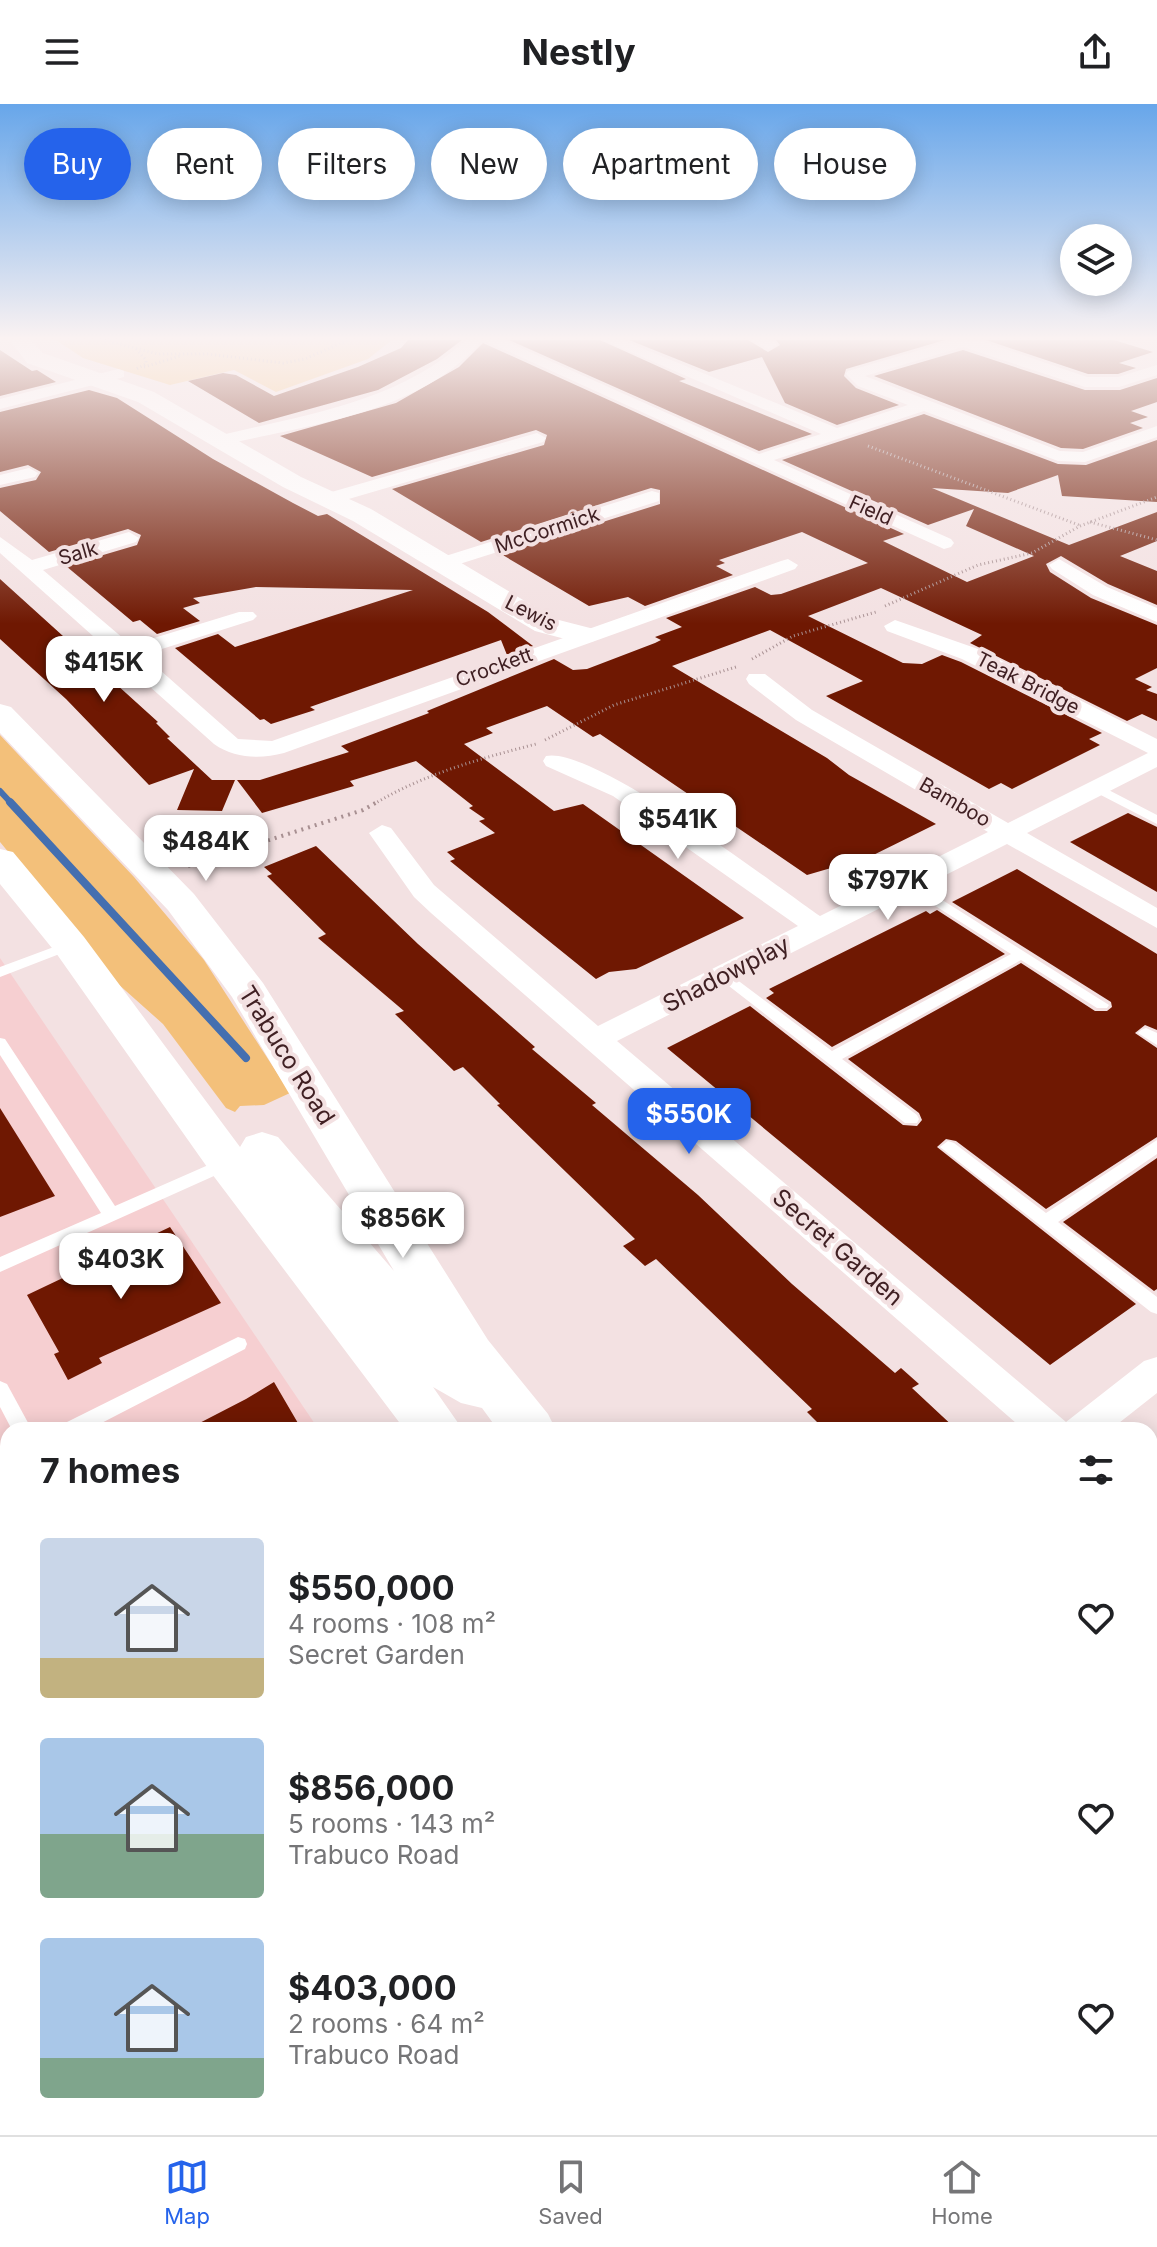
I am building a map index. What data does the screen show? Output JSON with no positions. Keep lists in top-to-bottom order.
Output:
{
  "streets": {
    "street": [
      "Field",
      "McCormick",
      "Salk",
      "Lewis",
      "Crockett",
      "Teak Bridge",
      "Bamboo",
      "Shadowplay",
      "Trabuco Road",
      "Secret Garden"
    ]
  },
  "crossings": [
    ["McCormick", "Lewis"],
    ["Lewis", "Crockett"],
    ["Bamboo", "Shadowplay"],
    ["Shadowplay", "Secret Garden"]
  ],
  "page": {
    "header": "Nestly",
    "chip": [
      "Buy",
      "Rent",
      "Filters",
      "New",
      "Apartment",
      "House"
    ],
    "price": [
      "$415K",
      "$541K",
      "$484K",
      "$797K",
      "$550K",
      "$856K",
      "$403K"
    ],
    "heading": "7 homes",
    "list": [
      {
        "name": "$550,000",
        "note": "4 rooms · 108 m² · Secret Garden"
      },
      {
        "name": "$856,000",
        "note": "5 rooms · 143 m² · Trabuco Road"
      },
      {
        "name": "$403,000",
        "note": "2 rooms · 64 m² · Trabuco Road"
      }
    ],
    "tabs": ["Map", "Saved", "Home"]
  }
}
